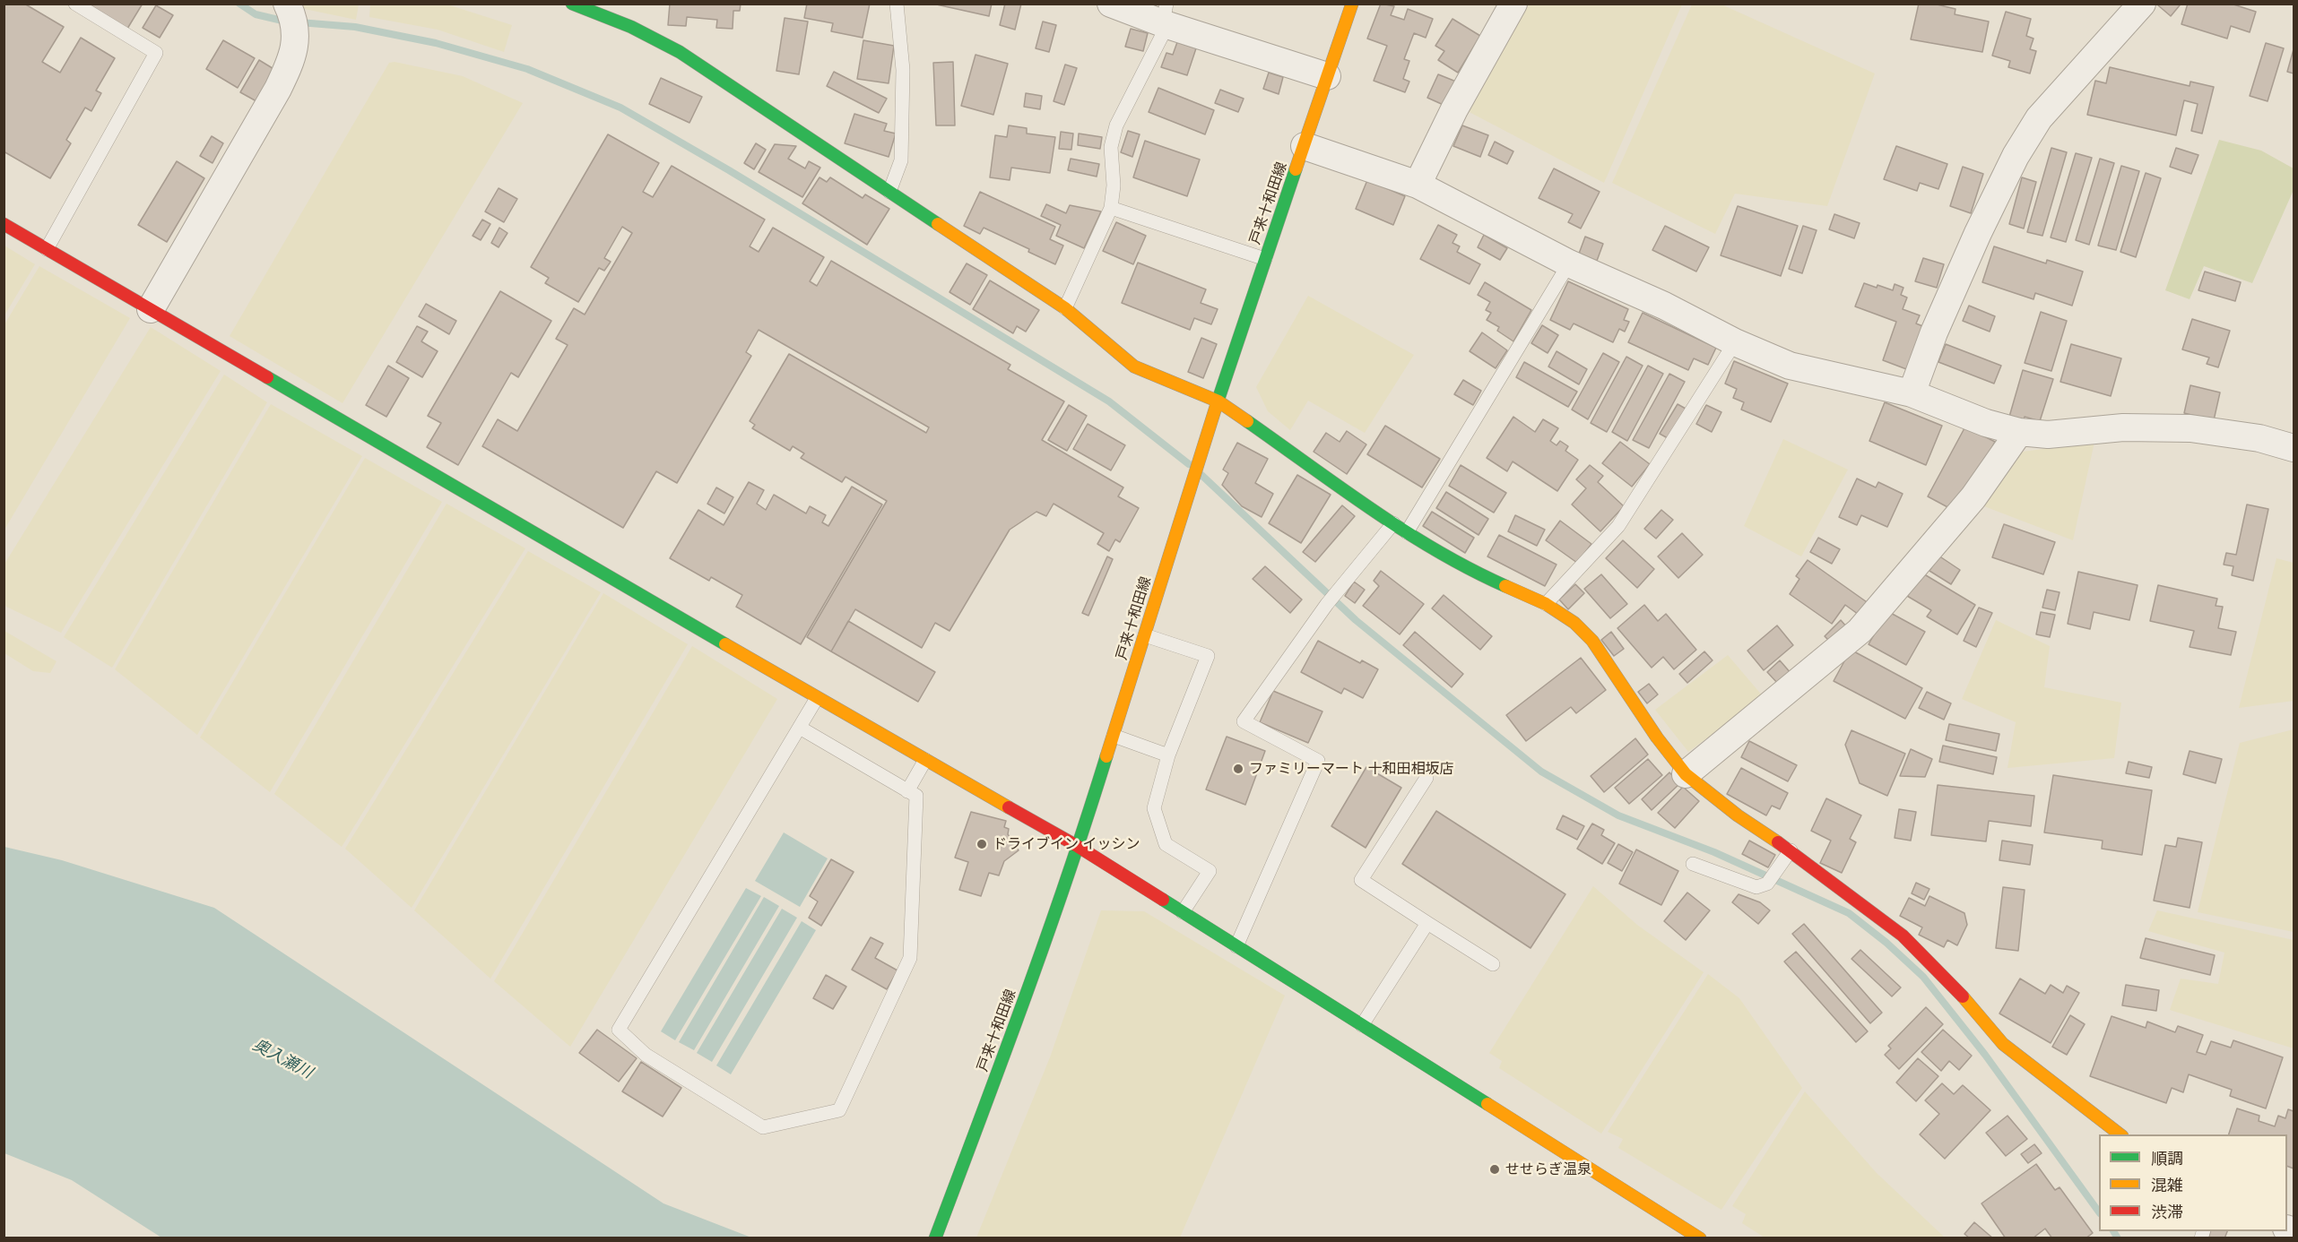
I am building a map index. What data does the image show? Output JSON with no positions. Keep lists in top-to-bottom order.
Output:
{
  "streets": {
    "street": ["戸来十和田線"]
  },
  "water": ["奥入瀬川"],
  "places": ["ファミリーマート 十和田相坂店", "ドライブイン イッシン", "せせらぎ温泉"],
  "legend": ["順調", "混雑", "渋滞"]
}
